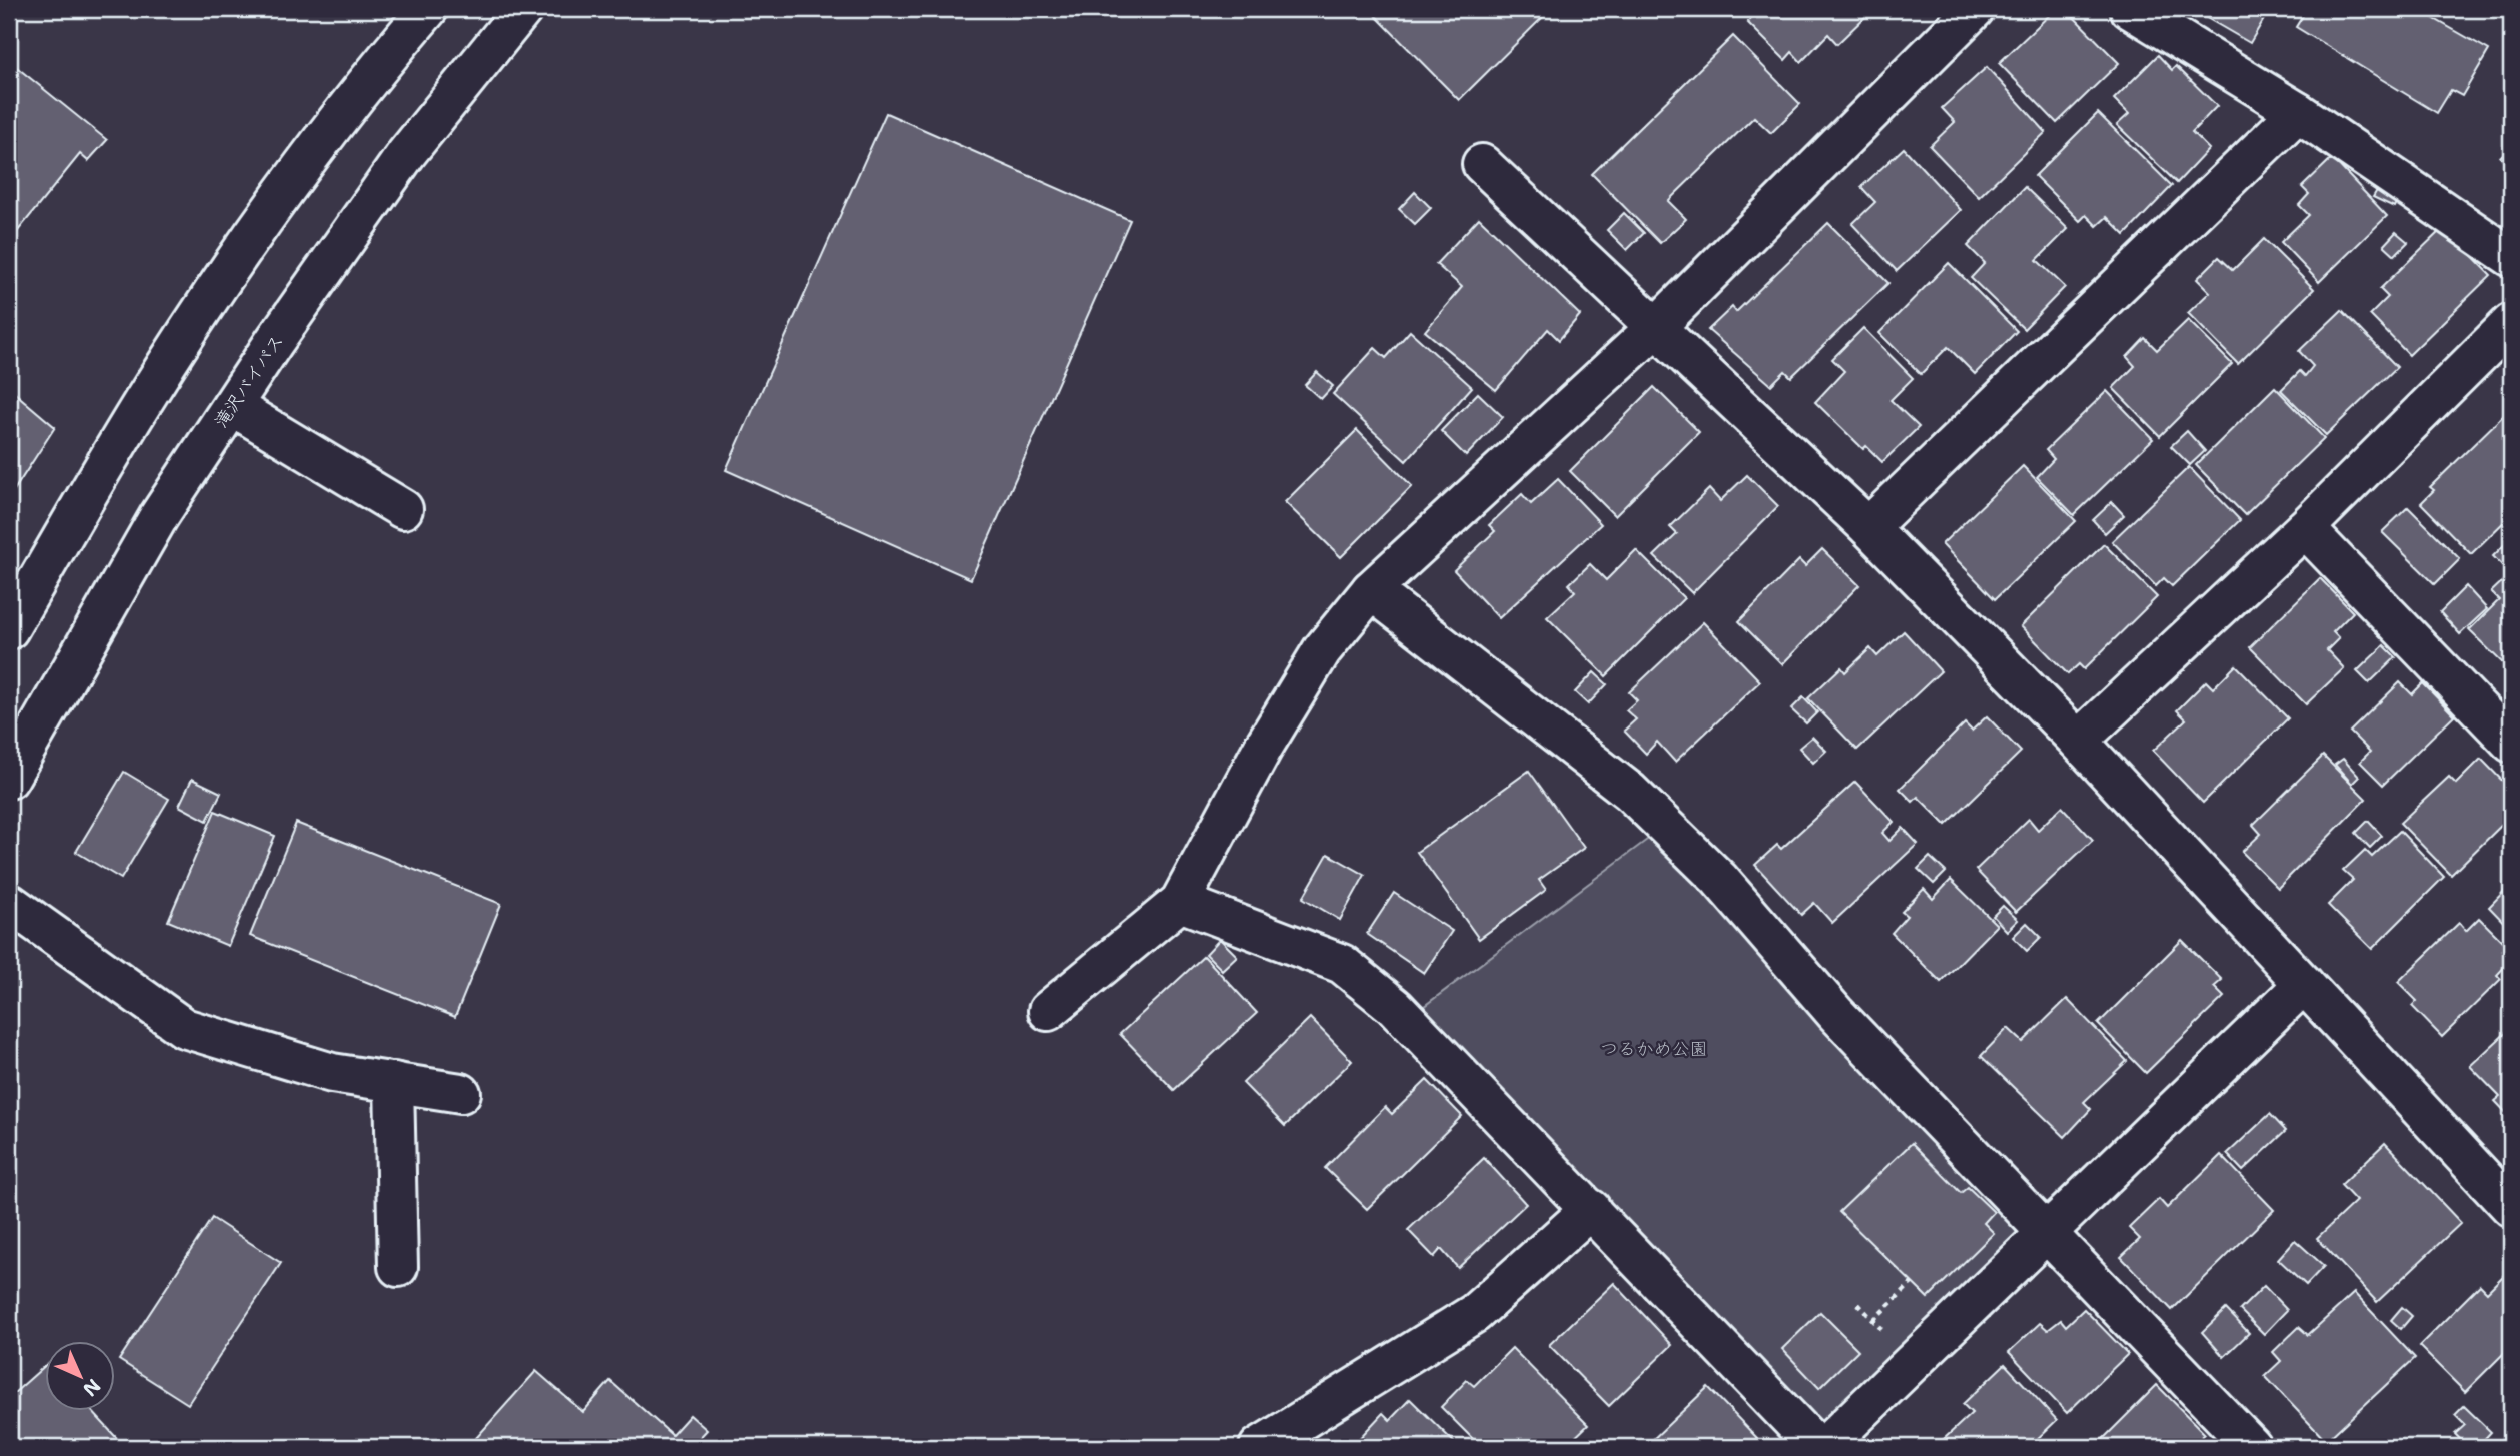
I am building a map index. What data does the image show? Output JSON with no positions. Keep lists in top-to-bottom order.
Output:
{
  "streets": {
    "main road": ["滝沢バイパス"]
  },
  "parks": ["つるかめ公園"],
  "north": "bottom right"
}
